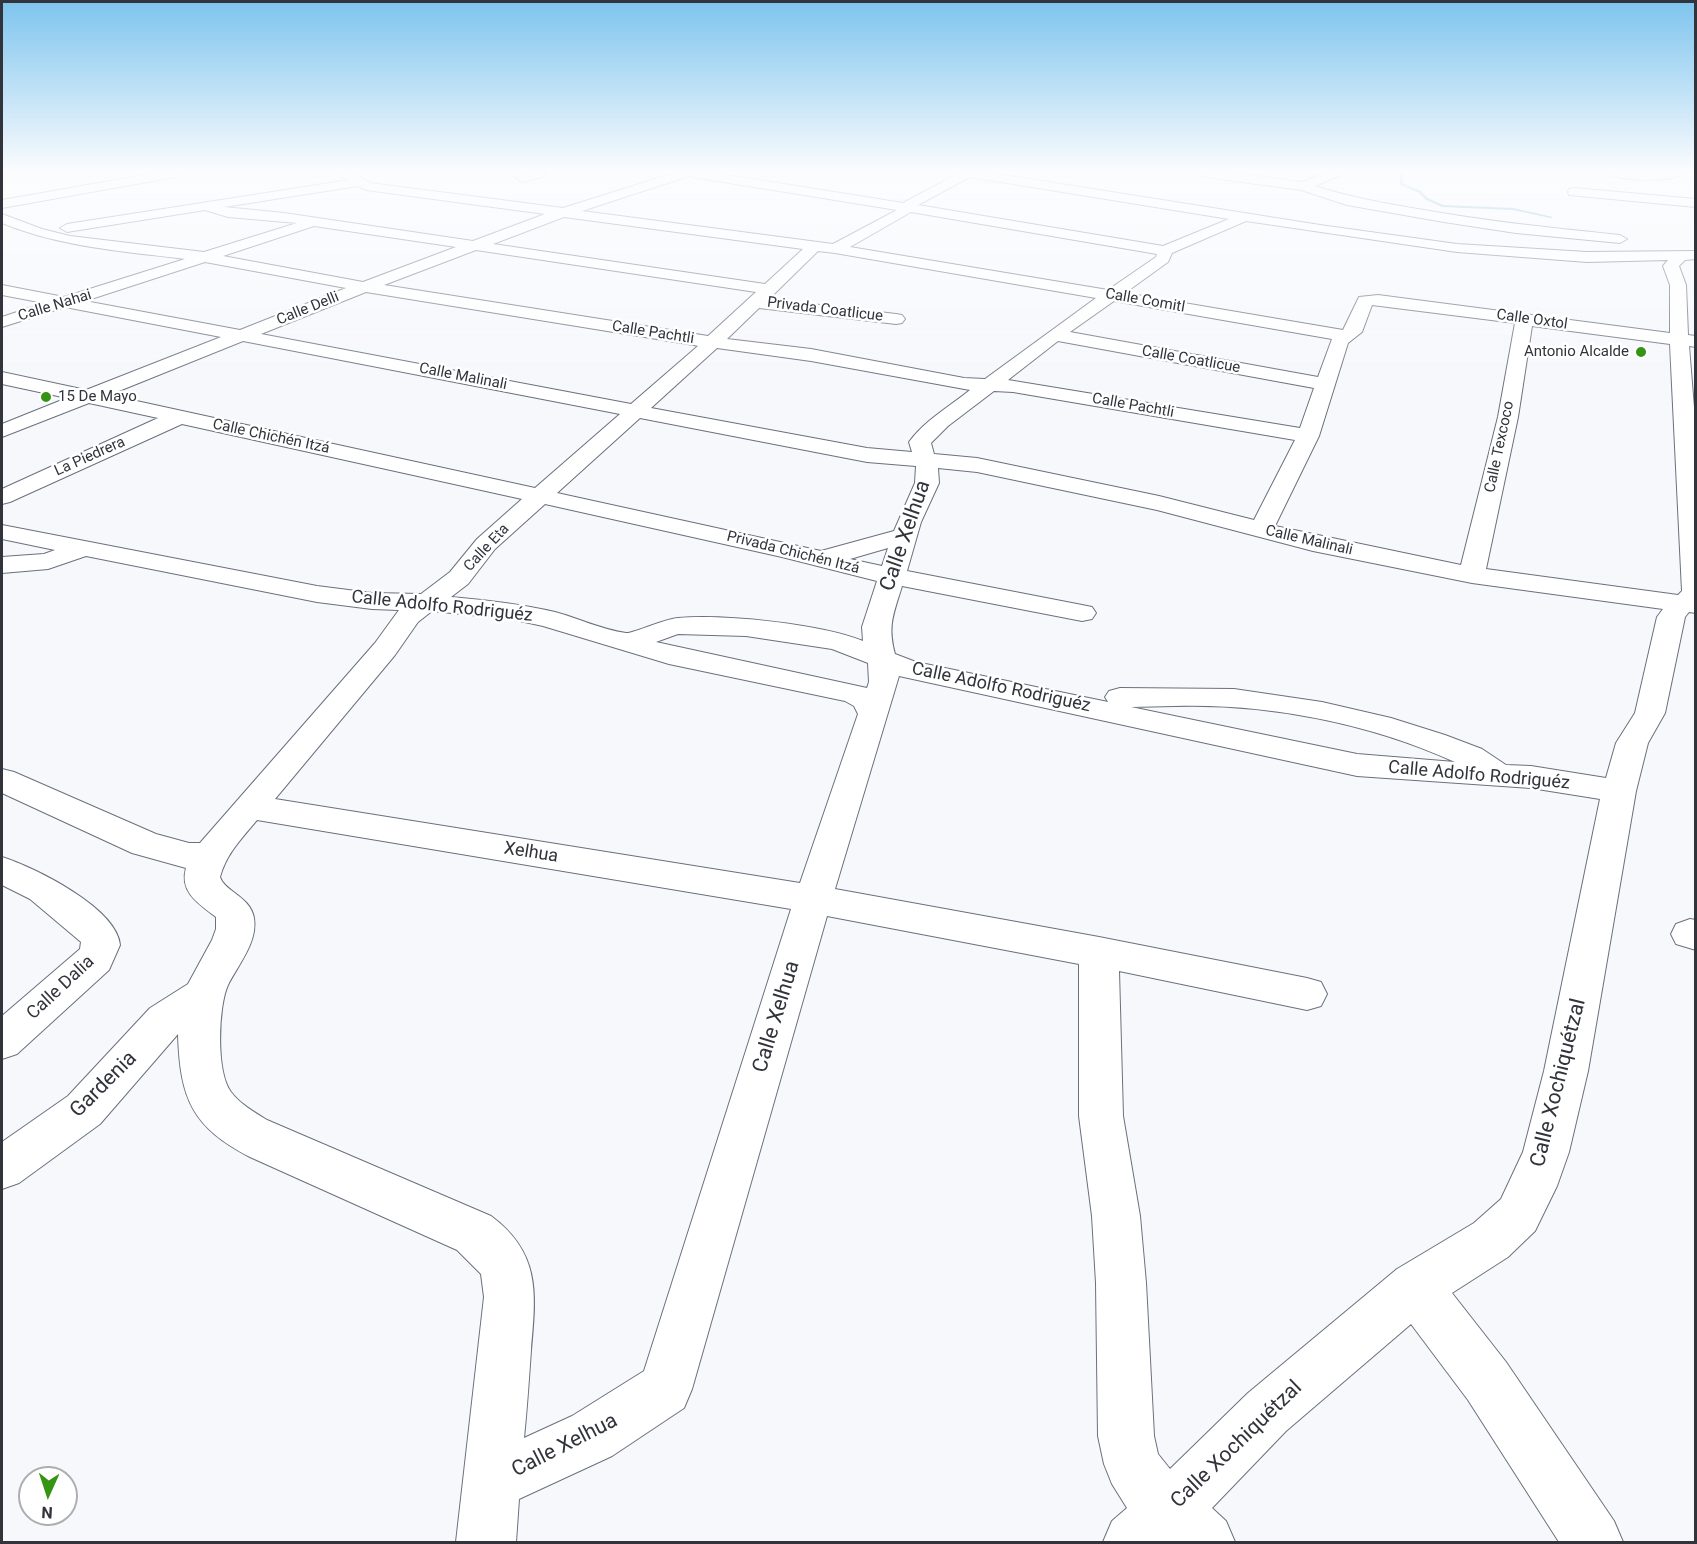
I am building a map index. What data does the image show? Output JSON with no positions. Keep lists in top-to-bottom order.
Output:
{
  "streets": {
    "street": [
      "Calle Comitl",
      "Calle Nahai",
      "Calle Delli",
      "Privada Coatlicue",
      "Calle Oxtol",
      "Calle Pachtli",
      "Calle Coatlicue",
      "Calle Malinali",
      "Calle Chichén Itzá",
      "Calle Texcoco",
      "La Piedrera",
      "Calle Xelhua",
      "Calle Eta",
      "Privada Chichén Itzá",
      "Calle Adolfo Rodriguéz",
      "Xelhua",
      "Calle Dalia",
      "Calle Xochiquétzal",
      "Gardenia"
    ]
  },
  "crossings": [
    ["Calle Comitl", "Calle Oxtol"],
    ["Calle Comitl", "Calle Eta"],
    ["Calle Nahai", "Calle Pachtli"],
    ["Calle Nahai", "Calle Malinali"],
    ["Calle Delli", "Privada Coatlicue"],
    ["Calle Delli", "Calle Pachtli"],
    ["Calle Delli", "Calle Malinali"],
    ["Calle Delli", "Calle Chichén Itzá"],
    ["Privada Coatlicue", "Calle Eta"],
    ["Calle Oxtol", "Calle Texcoco"],
    ["Calle Oxtol", "Calle Xochiquétzal"],
    ["Calle Pachtli", "Calle Eta"],
    ["Calle Malinali", "Calle Texcoco"],
    ["Calle Malinali", "Calle Xelhua"],
    ["Calle Malinali", "Calle Eta"],
    ["Calle Malinali", "Calle Xochiquétzal"],
    ["Calle Chichén Itzá", "La Piedrera"],
    ["Calle Chichén Itzá", "Calle Eta"],
    ["Calle Chichén Itzá", "Privada Chichén Itzá"],
    ["Calle Xelhua", "Privada Chichén Itzá"],
    ["Calle Xelhua", "Calle Adolfo Rodriguéz"],
    ["Calle Xelhua", "Xelhua"],
    ["Calle Eta", "Privada Chichén Itzá"],
    ["Calle Eta", "Calle Adolfo Rodriguéz"],
    ["Calle Eta", "Xelhua"],
    ["Calle Adolfo Rodriguéz", "Calle Xochiquétzal"]
  ],
  "places": ["Antonio Alcalde", "15 De Mayo"],
  "north": "bottom"
}
